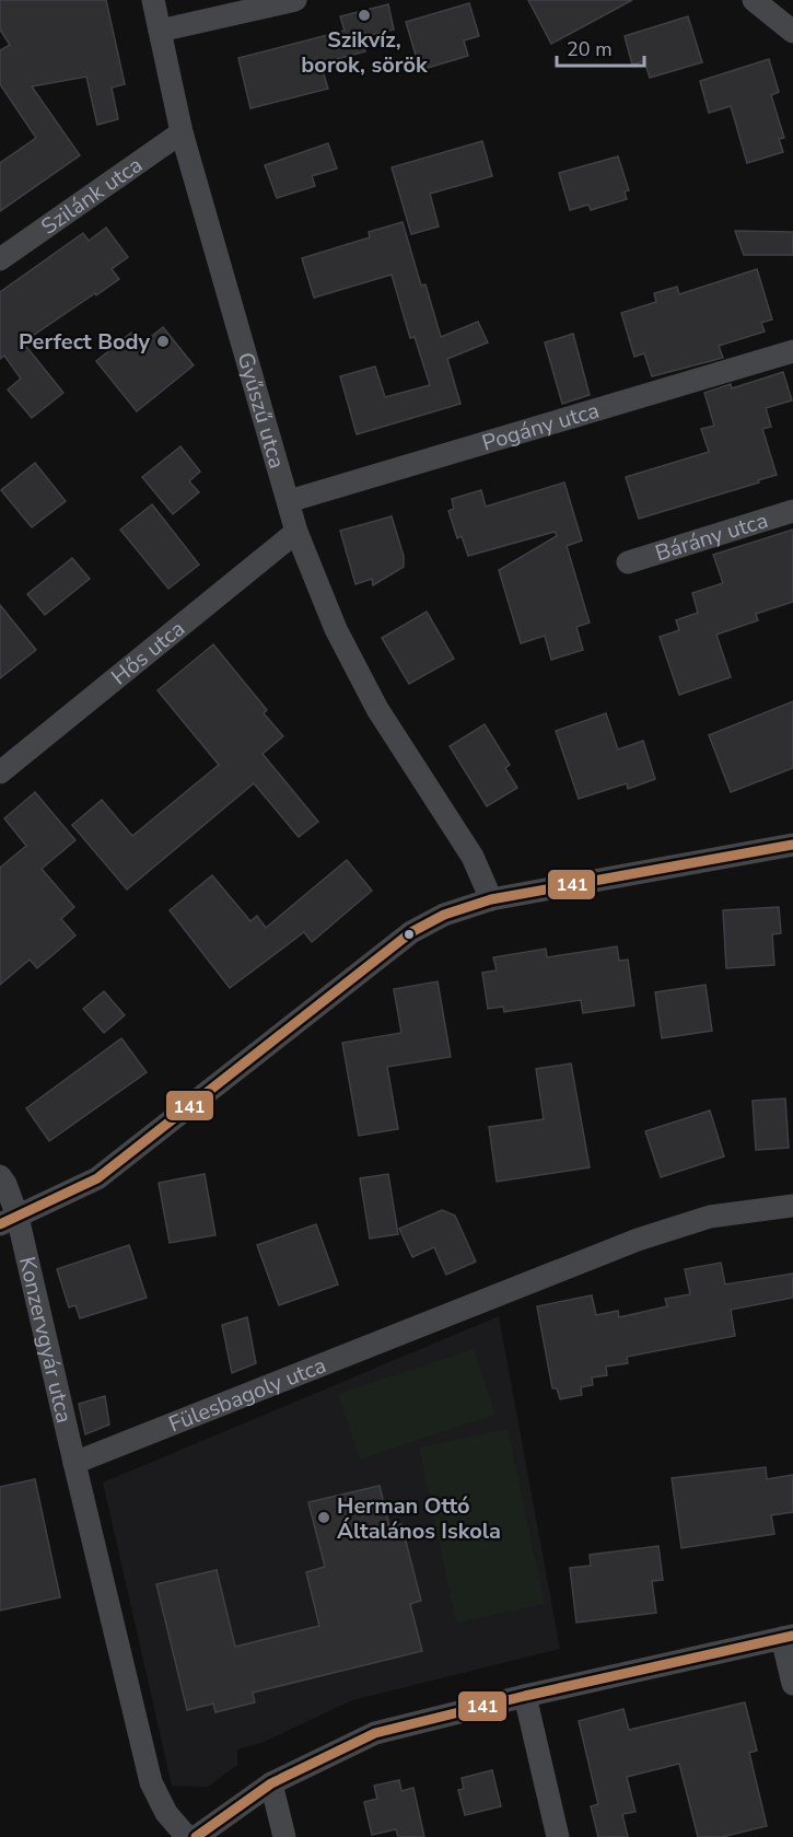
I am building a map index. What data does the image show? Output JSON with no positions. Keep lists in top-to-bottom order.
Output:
{
  "streets": {
    "street": [
      "Szilánk utca",
      "Gyűszű utca",
      "Pogány utca",
      "Bárány utca",
      "Hős utca",
      "Konzervgyár utca",
      "Fülesbagoly utca"
    ]
  },
  "crossings": [
    ["Szilánk utca", "Gyűszű utca"],
    ["Gyűszű utca", "Pogány utca"],
    ["Gyűszű utca", "Hős utca"],
    ["Konzervgyár utca", "Fülesbagoly utca"]
  ],
  "places": ["Szikvíz, borok, sörök", "Perfect Body", "Herman Ottó Általános Iskola"],
  "lines": ["transit line 141"],
  "scale_bar": "20 m"
}
